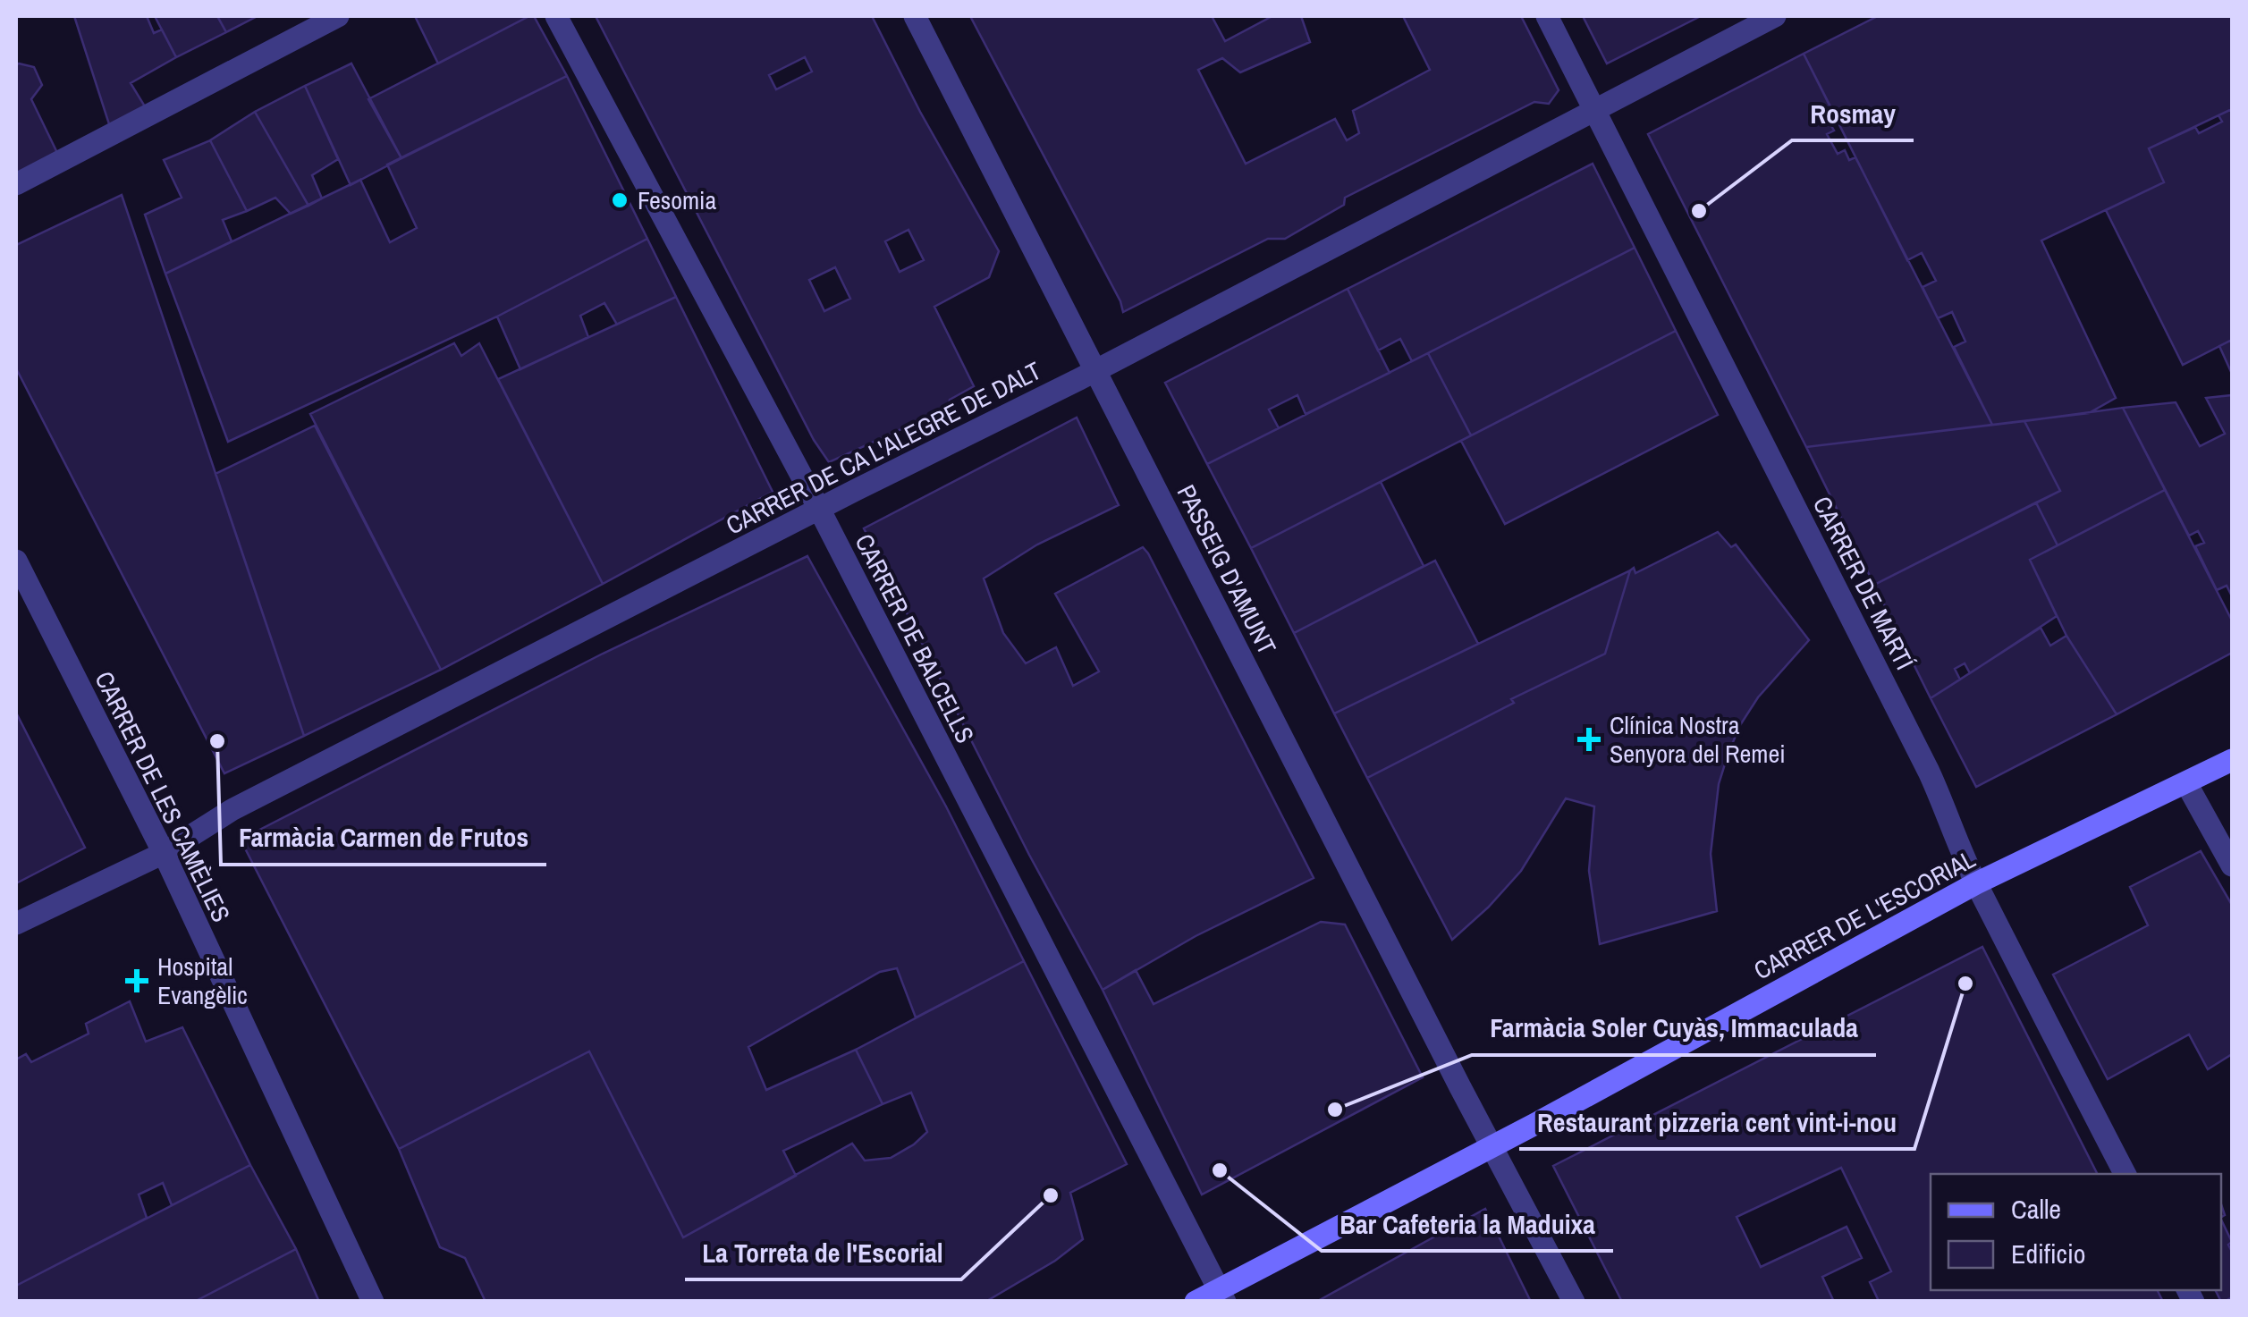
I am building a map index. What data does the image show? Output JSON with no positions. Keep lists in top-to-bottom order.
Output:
{
  "streets": {
    "street": [
      "CARRER DE CA L'ALEGRE DE DALT",
      "PASSEIG D'AMUNT",
      "CARRER DE MARTÍ",
      "CARRER DE BALCELLS",
      "CARRER DE LES CAMÈLIES",
      "CARRER DE L'ESCORIAL"
    ]
  },
  "crossings": [
    ["CARRER DE CA L'ALEGRE DE DALT", "PASSEIG D'AMUNT"],
    ["CARRER DE CA L'ALEGRE DE DALT", "CARRER DE MARTÍ"],
    ["CARRER DE CA L'ALEGRE DE DALT", "CARRER DE BALCELLS"],
    ["CARRER DE CA L'ALEGRE DE DALT", "CARRER DE LES CAMÈLIES"],
    ["PASSEIG D'AMUNT", "CARRER DE L'ESCORIAL"],
    ["CARRER DE MARTÍ", "CARRER DE L'ESCORIAL"],
    ["CARRER DE BALCELLS", "CARRER DE L'ESCORIAL"]
  ],
  "places": {
    "other": [
      "Fesomia",
      "Rosmay",
      "Farmàcia Carmen de Frutos",
      "Restaurant pizzeria cent vint-i-nou",
      "Farmàcia Soler Cuyàs, Immaculada",
      "Bar Cafeteria la Maduixa",
      "La Torreta de l'Escorial"
    ],
    "health": ["Clínica Nostra Senyora del Remei", "Hospital Evangèlic"]
  },
  "legend": ["Calle", "Edificio"]
}
